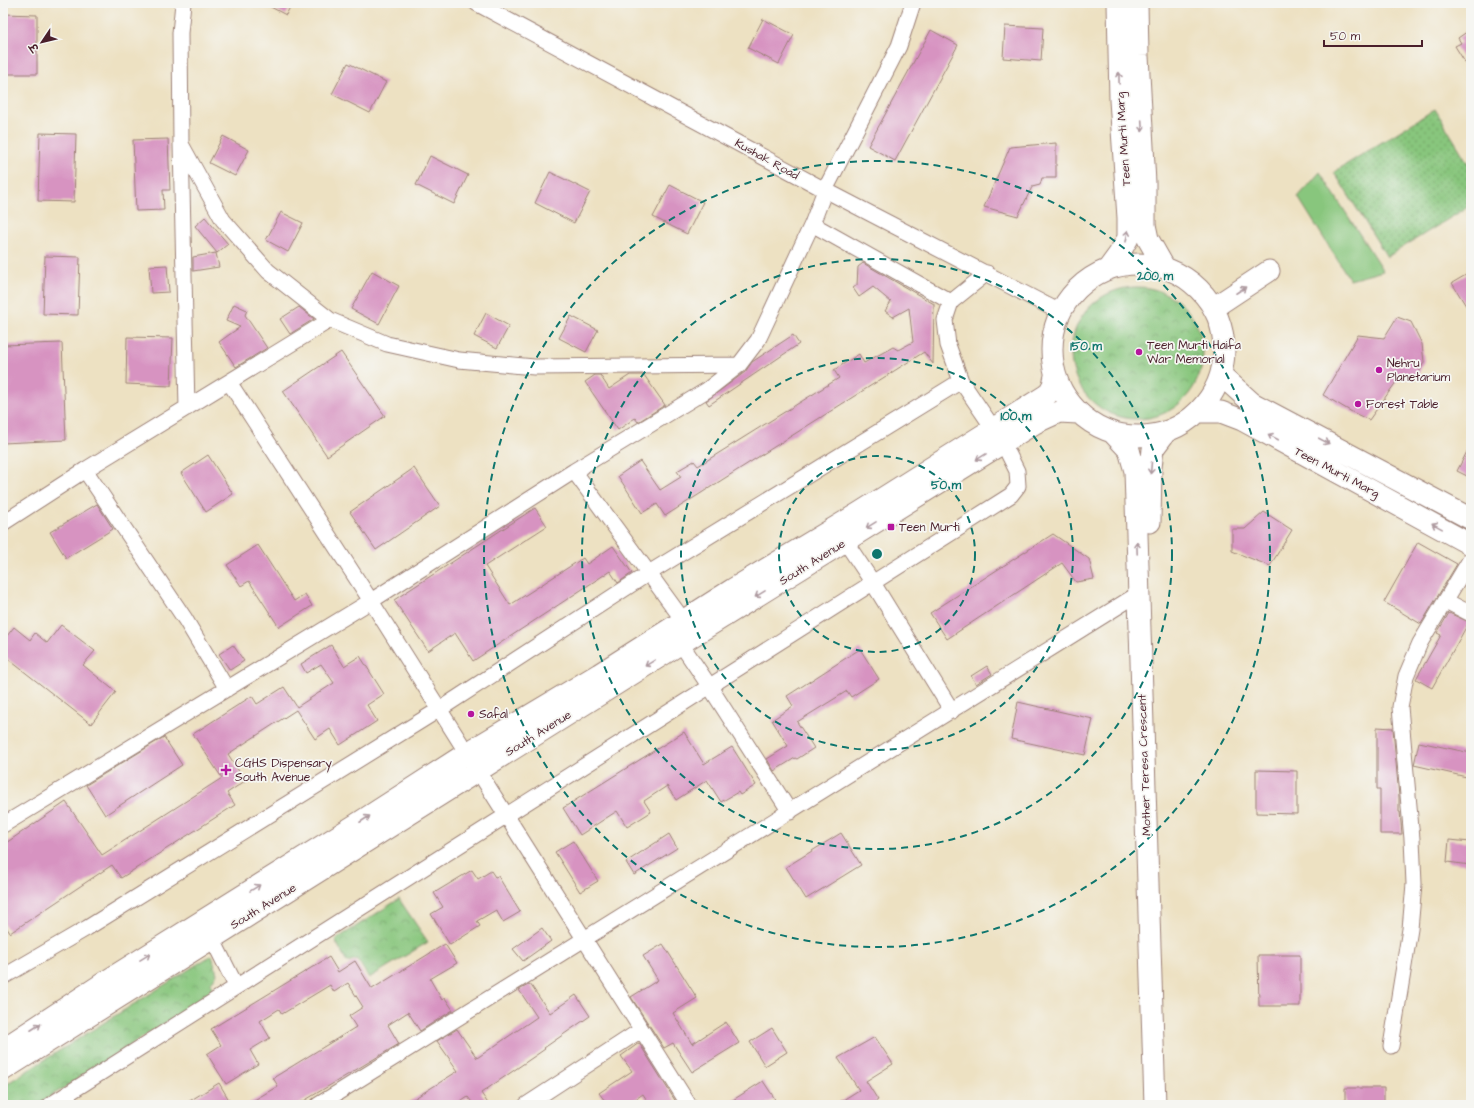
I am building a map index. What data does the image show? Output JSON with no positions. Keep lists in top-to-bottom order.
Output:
{
  "streets": {
    "main road": ["Teen Murti Marg", "South Avenue", "Mother Teresa Crescent"],
    "street": ["Kushak Road"]
  },
  "places": {
    "other": [
      "Teen Murti Haifa War Memorial",
      "Nehru Planetarium",
      "Forest Table",
      "Safal"
    ],
    "transit": ["Teen Murti"],
    "health": ["CGHS Dispensary South Avenue"]
  },
  "scale_bar": "50 m",
  "north": "bottom left",
  "rings": [
    "200 m",
    "150 m",
    "100 m",
    "50 m"
  ]
}
